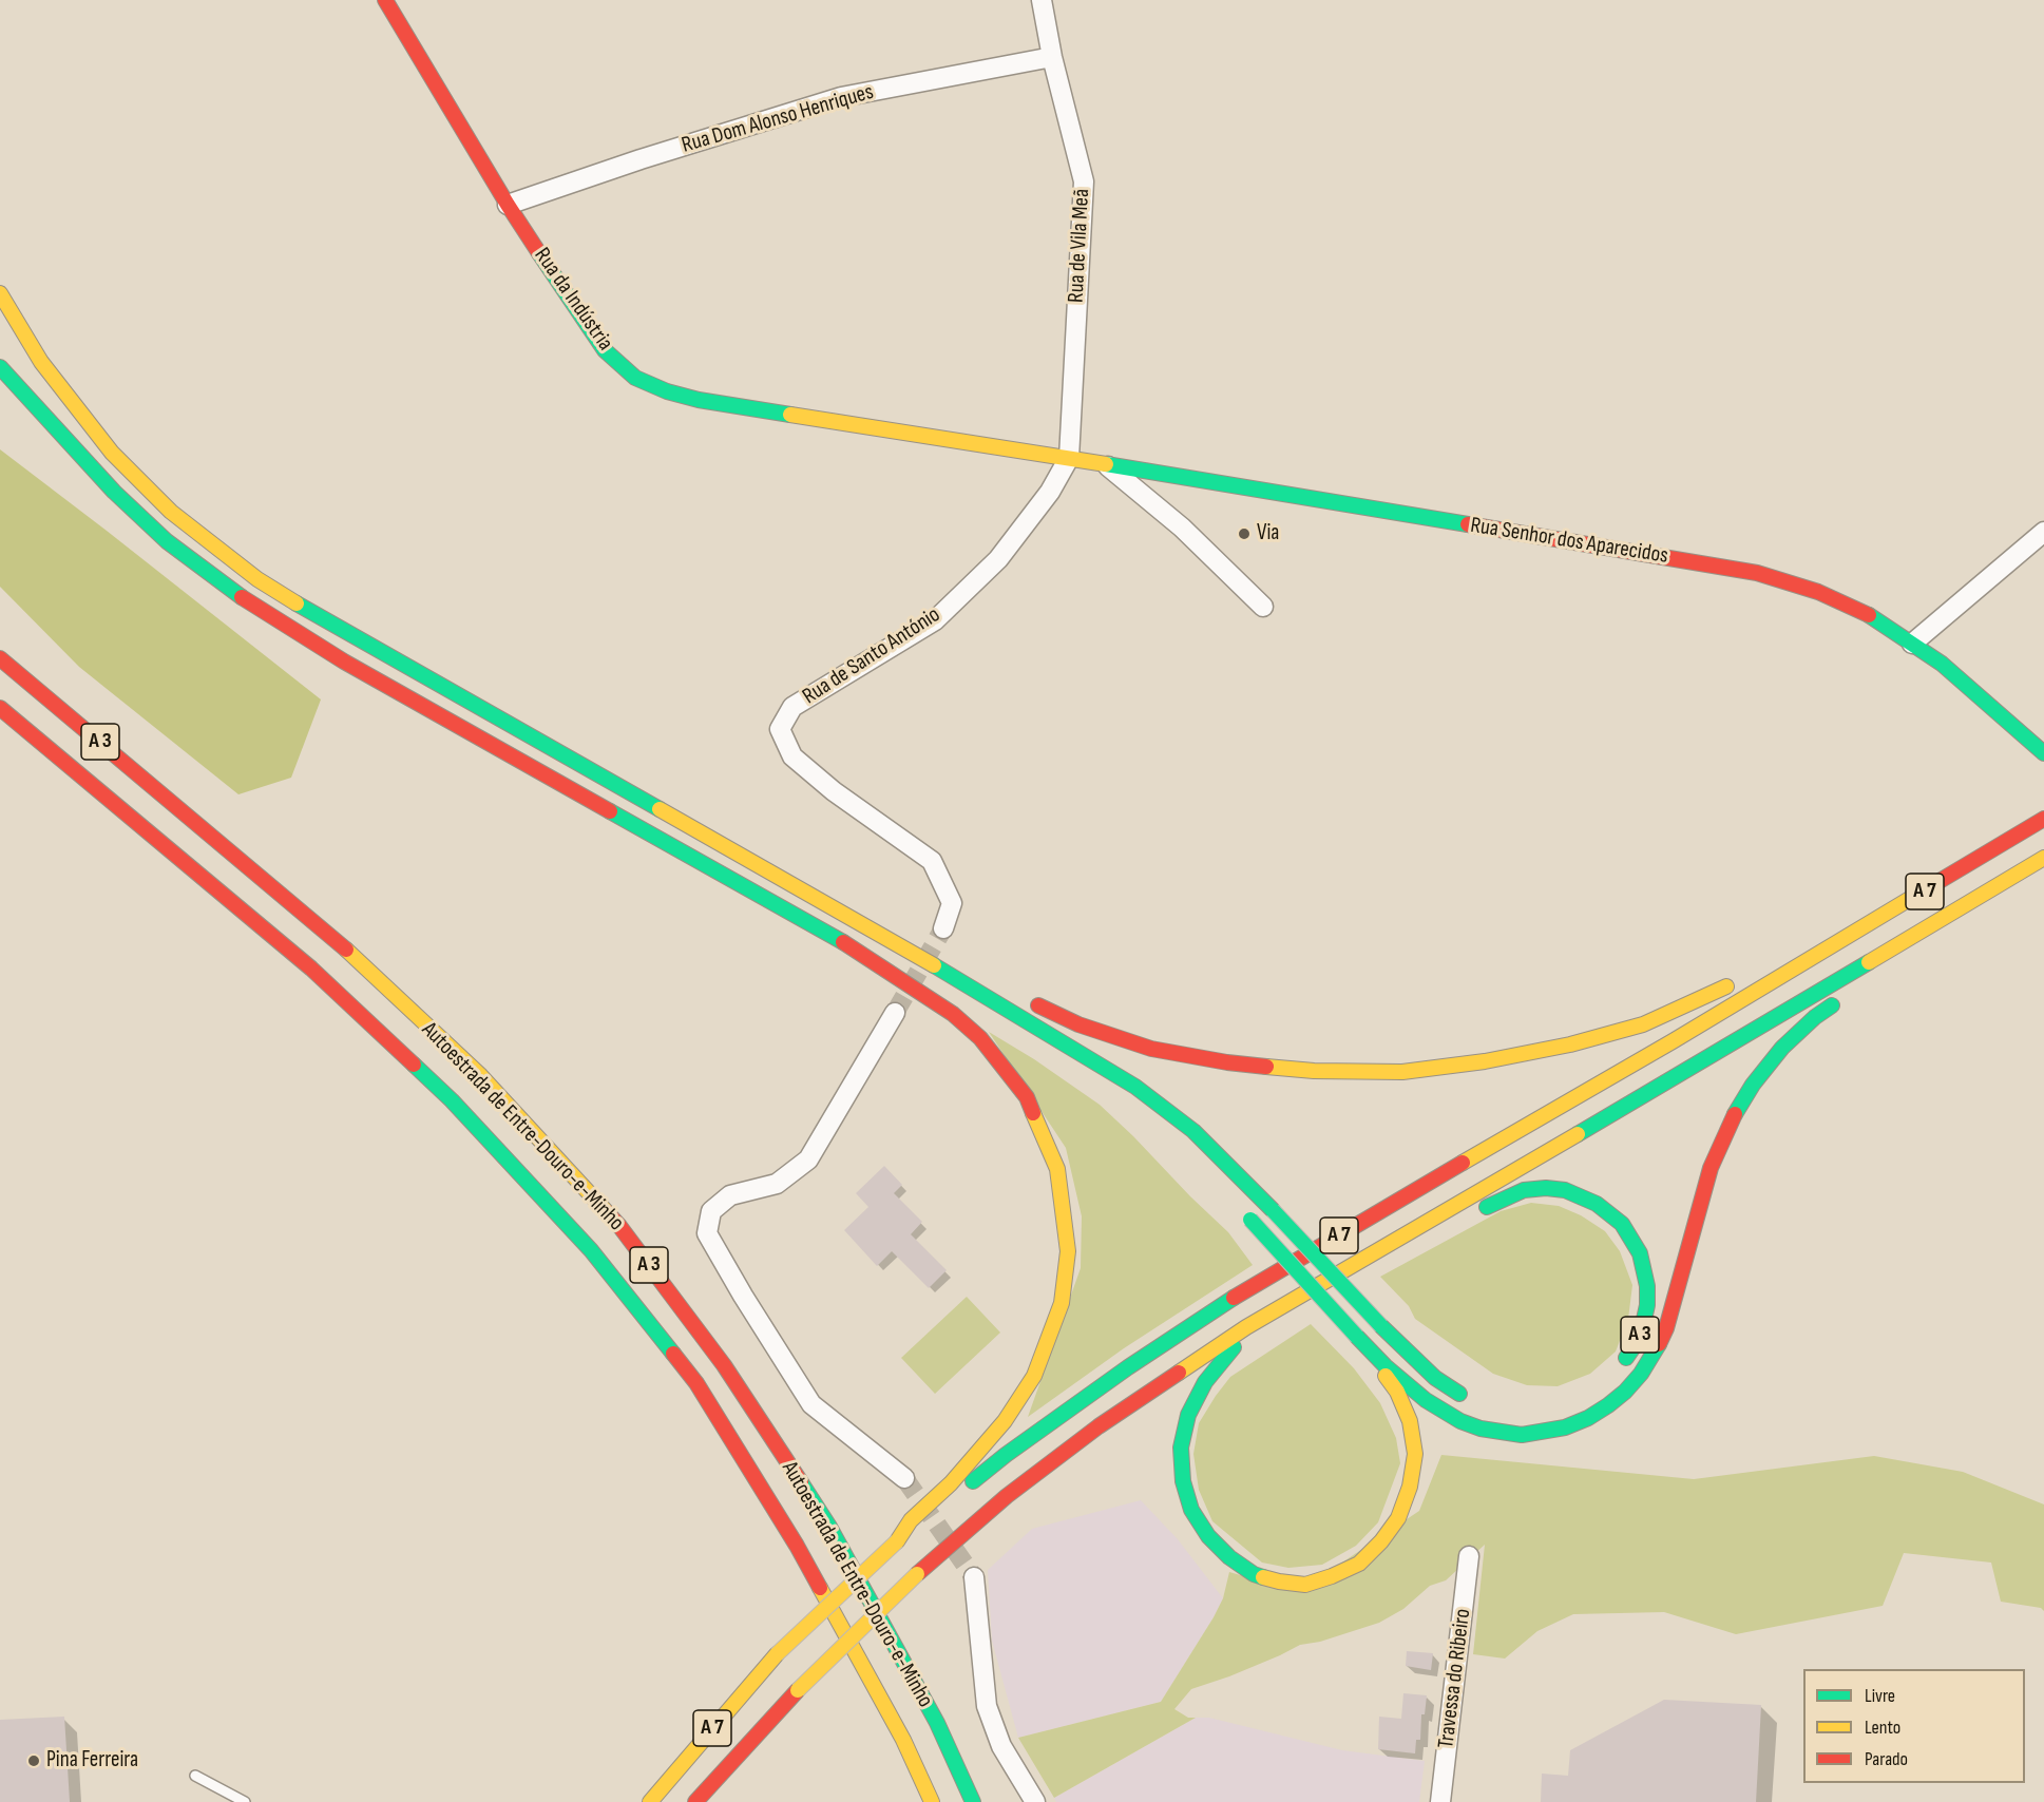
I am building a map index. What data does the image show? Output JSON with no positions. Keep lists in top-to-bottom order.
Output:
{
  "streets": {
    "main road": [
      "Rua da Indústria",
      "Rua Senhor dos Aparecidos",
      "A 3",
      "A 7",
      "Autoestrada de Entre-Douro-e-Minho"
    ],
    "street": [
      "Rua Dom Alonso Henriques",
      "Rua de Vila Meã",
      "Rua de Santo António",
      "Travessa do Ribeiro"
    ]
  },
  "crossings": [
    ["Rua Dom Alonso Henriques", "Rua de Vila Meã"],
    ["Rua Dom Alonso Henriques", "Rua da Indústria"],
    ["Rua de Vila Meã", "Rua da Indústria"],
    ["Rua de Vila Meã", "Rua Senhor dos Aparecidos"],
    ["Rua de Vila Meã", "Rua de Santo António"],
    ["Rua da Indústria", "Rua Senhor dos Aparecidos"],
    ["Rua da Indústria", "Rua de Santo António"],
    ["Rua Senhor dos Aparecidos", "Rua de Santo António"],
    ["A 3", "A 7"]
  ],
  "places": ["Via", "Pina Ferreira"],
  "legend": ["Livre", "Lento", "Parado"]
}
